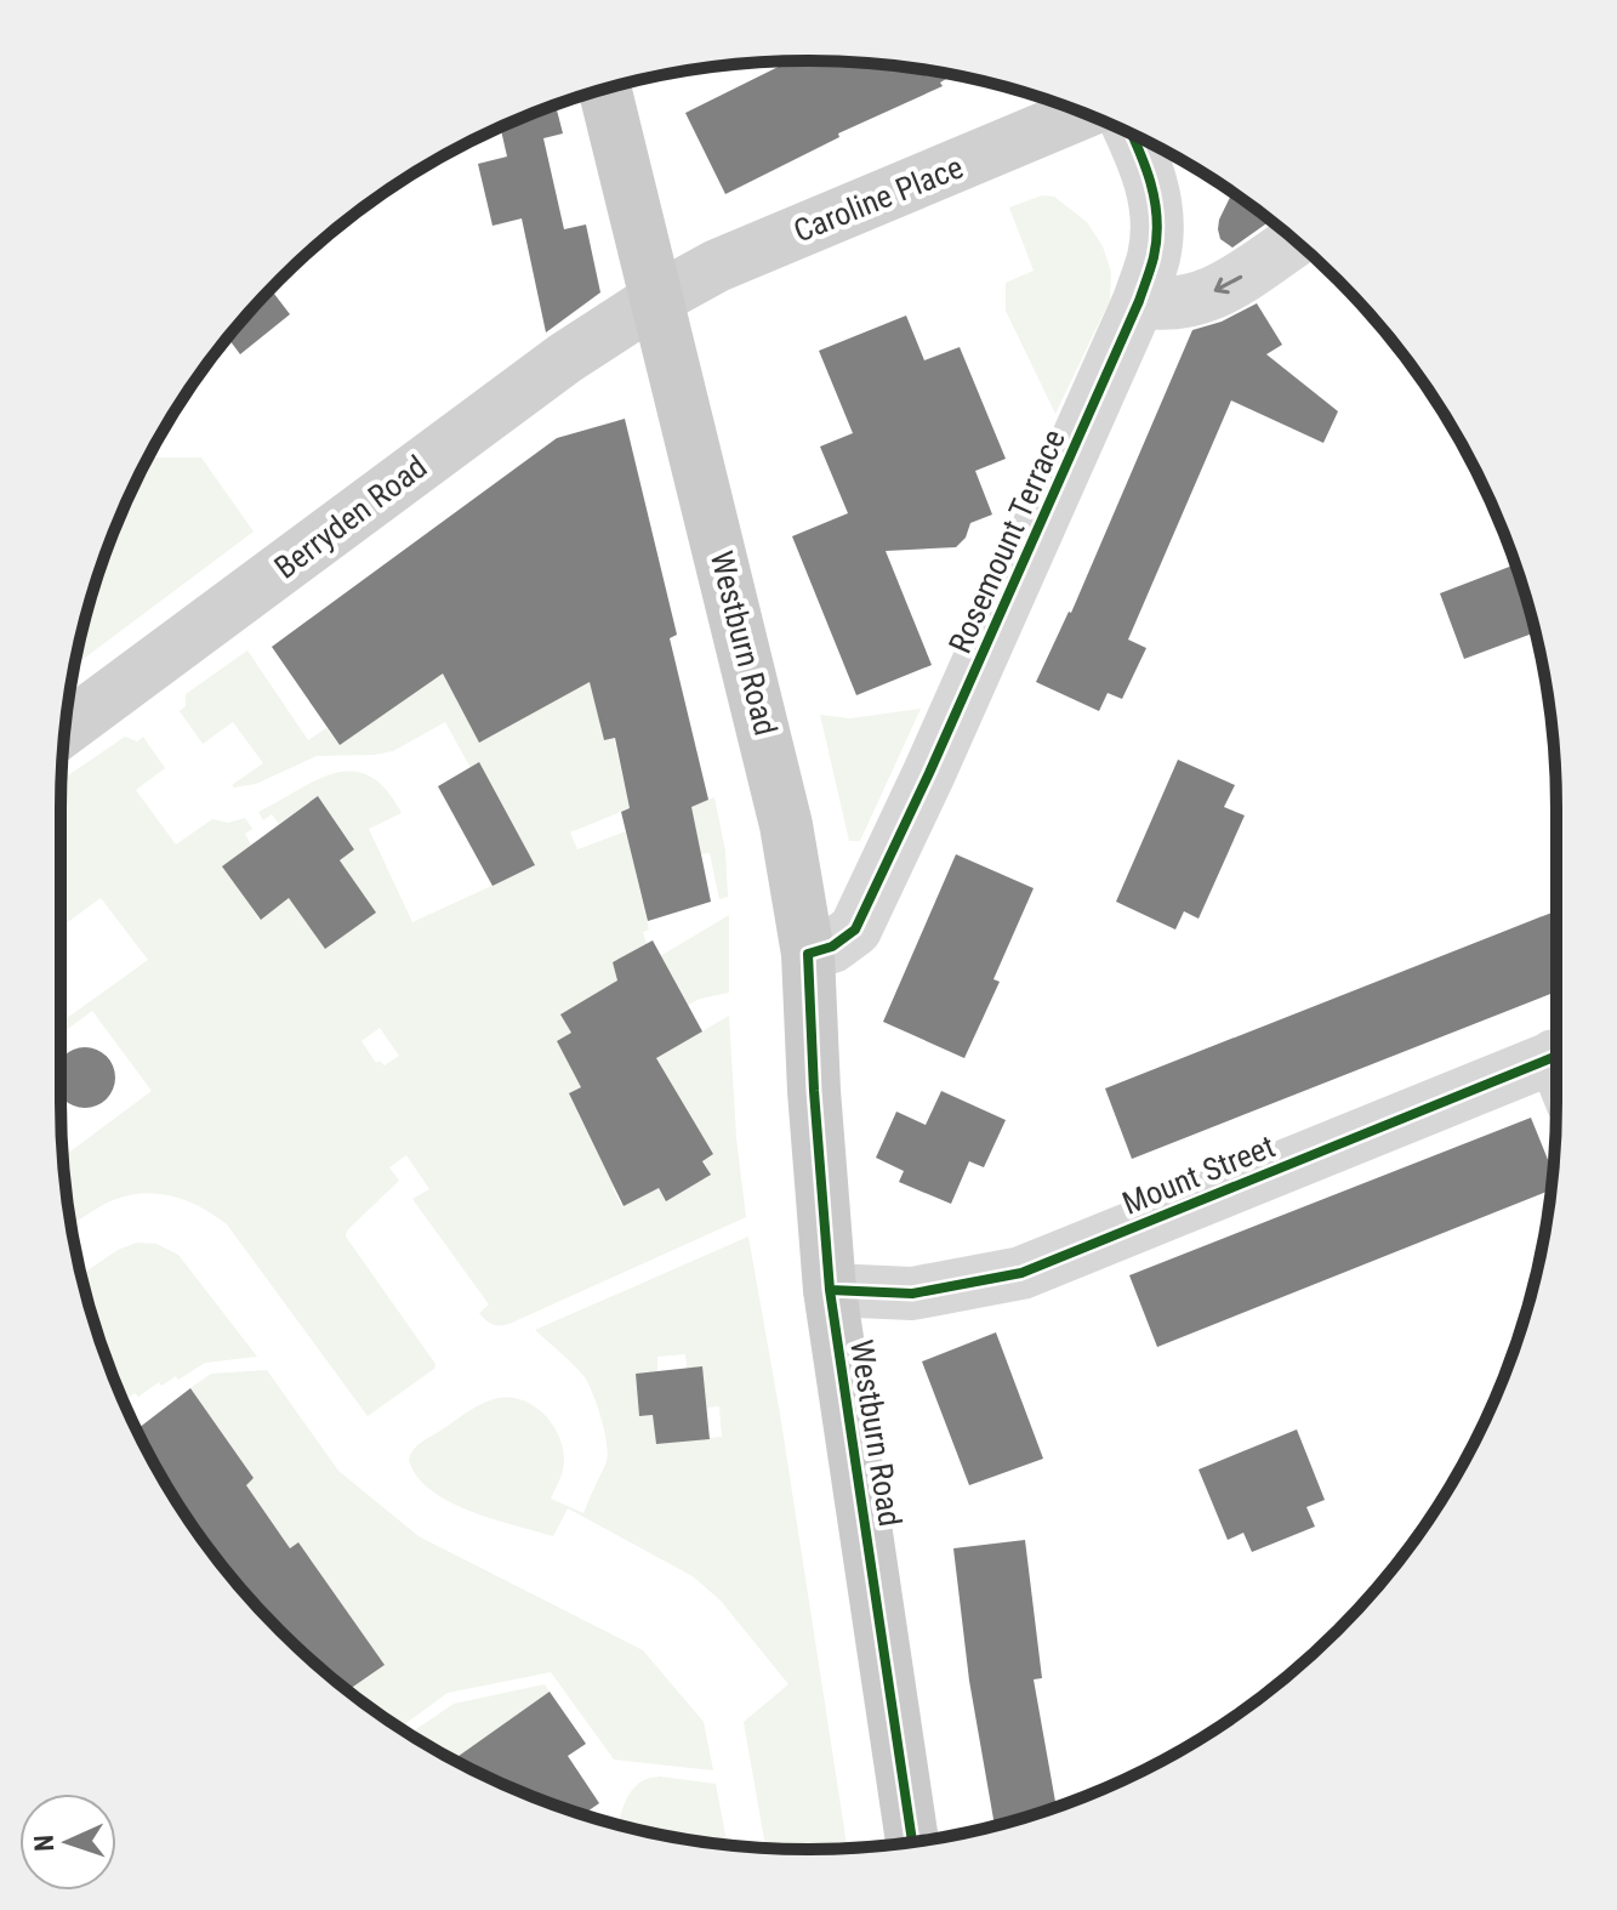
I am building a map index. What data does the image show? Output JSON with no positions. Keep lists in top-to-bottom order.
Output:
{
  "streets": {
    "main road": ["Caroline Place", "Berryden Road", "Westburn Road"],
    "street": ["Rosemount Terrace", "Mount Street"]
  },
  "crossings": [
    ["Caroline Place", "Berryden Road"],
    ["Caroline Place", "Westburn Road"],
    ["Berryden Road", "Westburn Road"],
    ["Rosemount Terrace", "Westburn Road"],
    ["Westburn Road", "Mount Street"]
  ],
  "north": "left"
}
